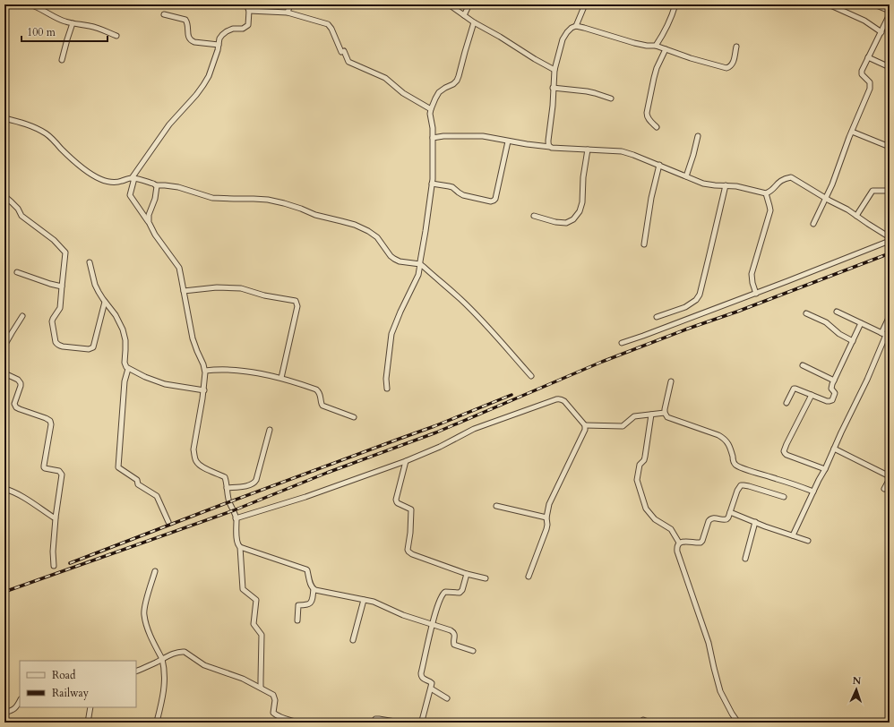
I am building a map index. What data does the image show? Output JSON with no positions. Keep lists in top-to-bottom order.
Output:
{
  "legend": ["Road", "Railway"],
  "scale_bar": "100 m",
  "north": "top"
}
